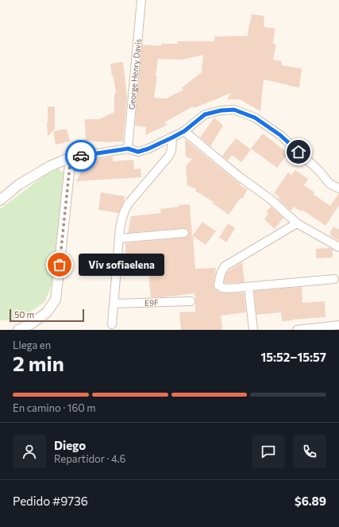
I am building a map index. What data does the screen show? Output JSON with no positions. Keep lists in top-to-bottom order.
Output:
{
  "streets": {
    "street": ["George Henry Davis", "E9F"]
  },
  "places": ["Viv sofiaelena"],
  "scale_bar": "50 m",
  "page": {
    "bubble": "Viv sofiaelena",
    "scale": "50 m",
    "heading": ["2 min", "Llega en", "15:52–15:57"],
    "panel": [
      "Diego",
      "Repartidor · 4.6",
      "Pedido #9736",
      "$6.89"
    ],
    "bar": "En camino · 160 m"
  }
}
